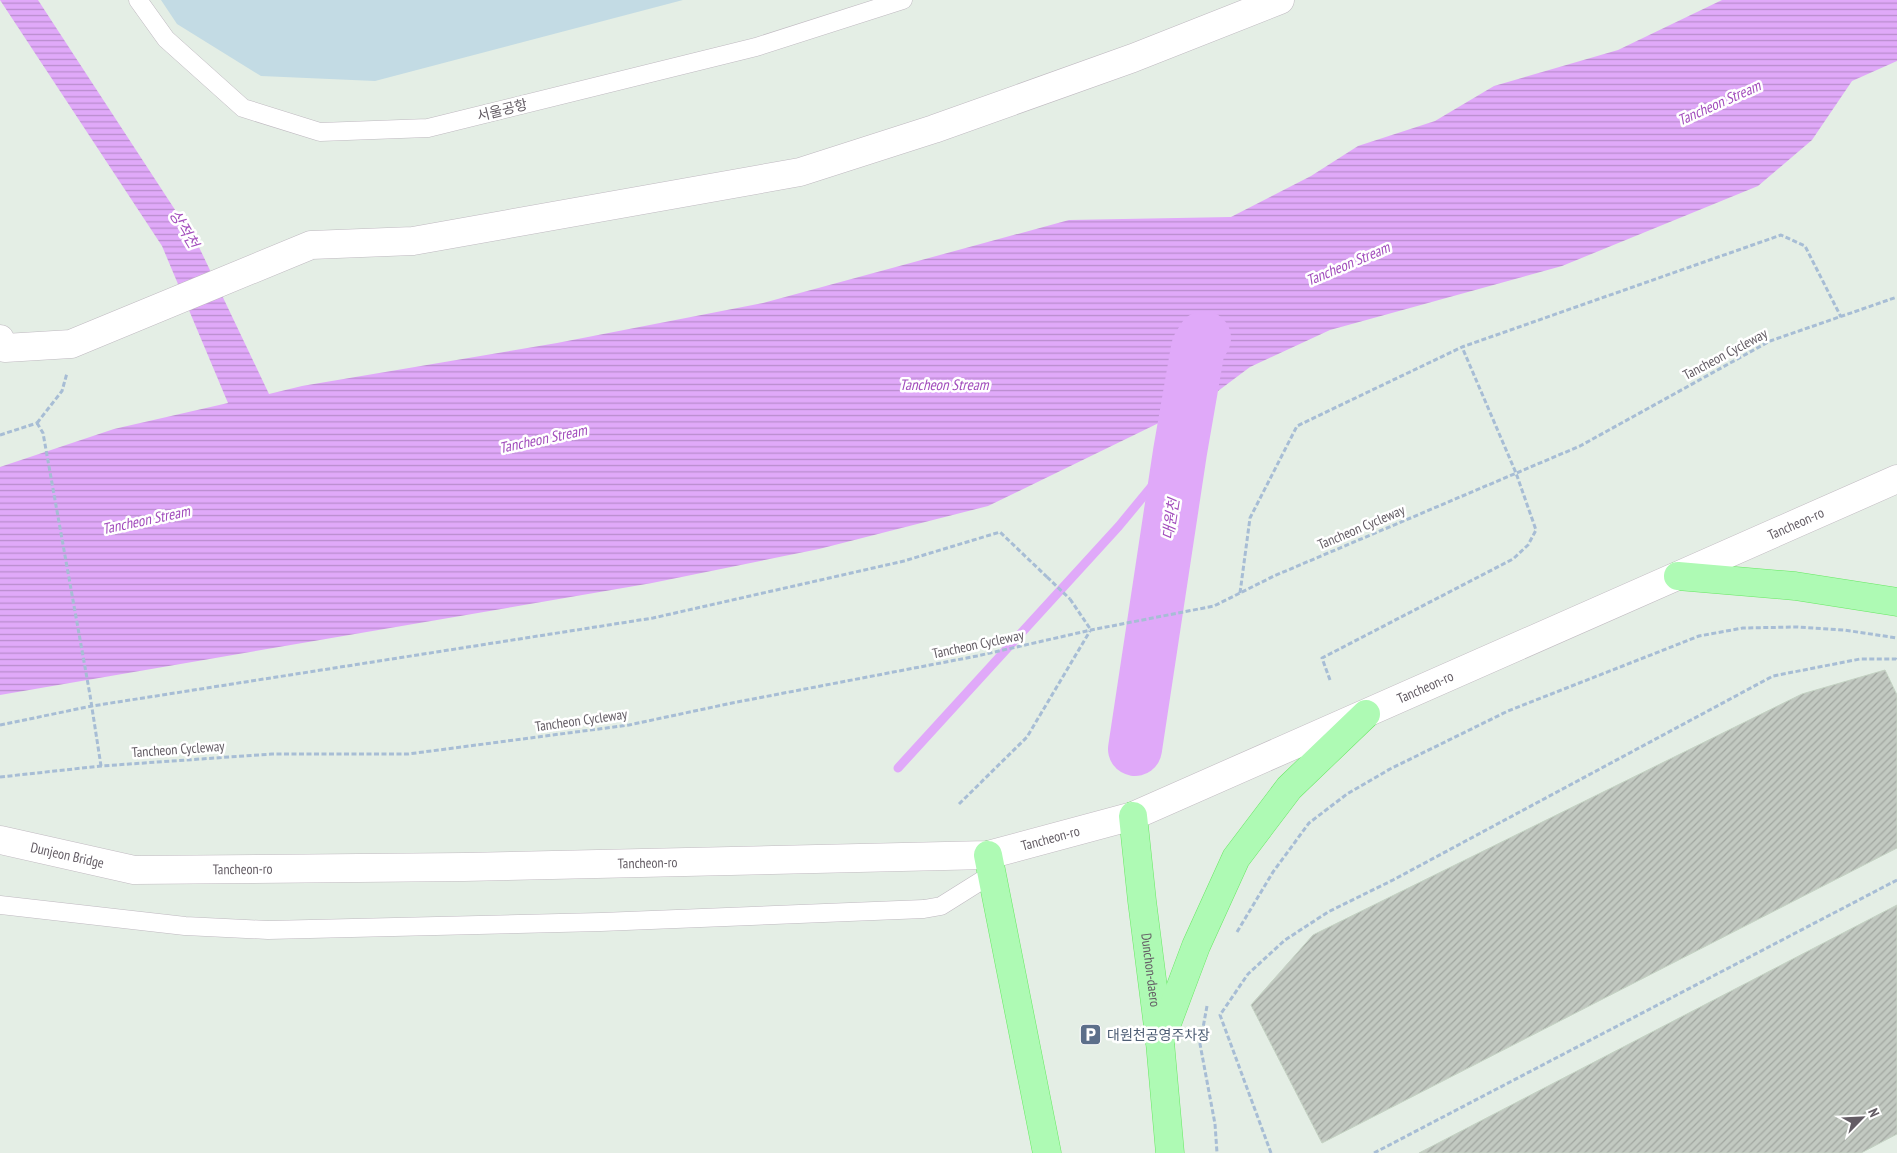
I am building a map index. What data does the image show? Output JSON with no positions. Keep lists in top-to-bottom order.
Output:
{
  "streets": {
    "main road": ["Tancheon-ro", "Dunjeon Bridge", "Dunchon-daero"],
    "lane": ["서울공항"],
    "path": ["Tancheon Cycleway"]
  },
  "crossings": [
    ["Tancheon-ro", "Dunjeon Bridge"],
    ["Tancheon-ro", "Dunchon-daero"]
  ],
  "water": ["Tancheon Stream", "상적천", "대원천"],
  "places": {
    "parking": ["대원천공영주차장"]
  },
  "north": "top right"
}
